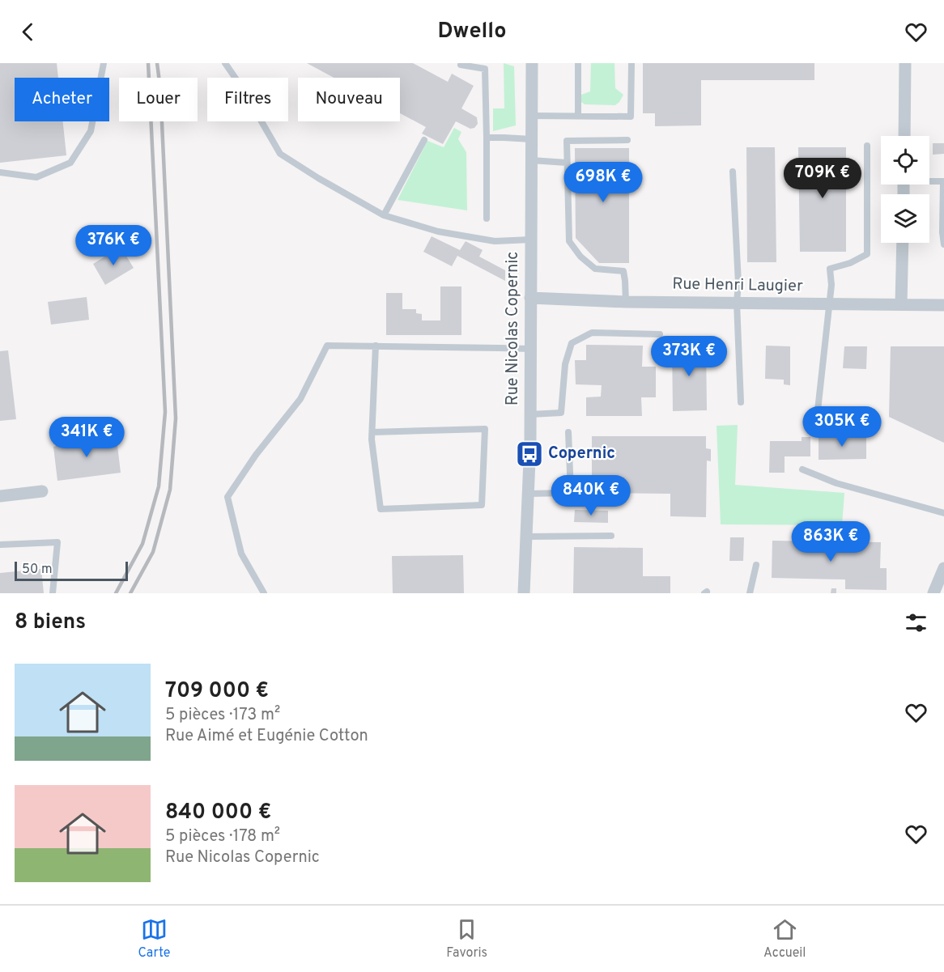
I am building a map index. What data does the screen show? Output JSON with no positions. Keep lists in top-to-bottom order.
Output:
{
  "streets": {
    "street": ["Rue Henri Laugier", "Rue Nicolas Copernic"]
  },
  "crossings": [
    ["Rue Henri Laugier", "Rue Nicolas Copernic"]
  ],
  "places": {
    "bus stop": ["Copernic"]
  },
  "scale_bar": "50 m",
  "page": {
    "header": "Dwello",
    "chip": [
      "Acheter",
      "Louer",
      "Filtres",
      "Nouveau"
    ],
    "price": [
      "709K €",
      "698K €",
      "376K €",
      "373K €",
      "305K €",
      "341K €",
      "840K €",
      "863K €"
    ],
    "scale": "50 m",
    "heading": "8 biens",
    "list": [
      {
        "name": "709 000 €",
        "note": "5 pièces · 173 m² · Rue Aimé et Eugénie Cotton"
      },
      {
        "name": "840 000 €",
        "note": "5 pièces · 178 m² · Rue Nicolas Copernic"
      }
    ],
    "tabs": ["Carte", "Favoris", "Accueil"]
  }
}
